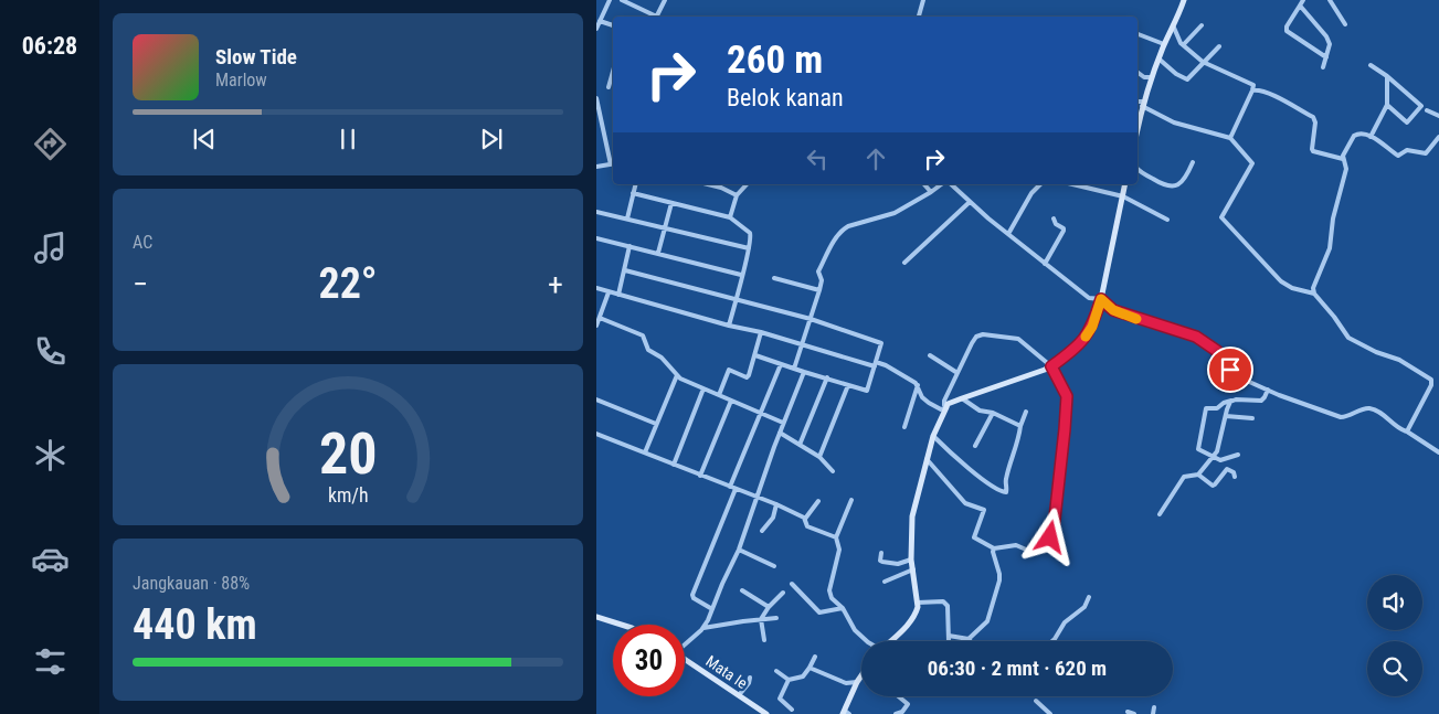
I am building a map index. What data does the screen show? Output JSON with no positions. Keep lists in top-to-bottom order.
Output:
{
  "streets": {
    "street": ["Mata Ie"]
  },
  "page": {
    "tabs": "06:28",
    "turn": ["260 m", "Belok kanan"],
    "song": ["Slow Tide", "Marlow"],
    "tile": [
      "AC",
      ["Jangkauan · 88%", "440 km"]
    ],
    "heat": ["−", "22°", "+"],
    "limit": "30",
    "trip": "06:30 · 2 mnt · 620 m",
    "gauge": ["20", "km/h"]
  }
}
